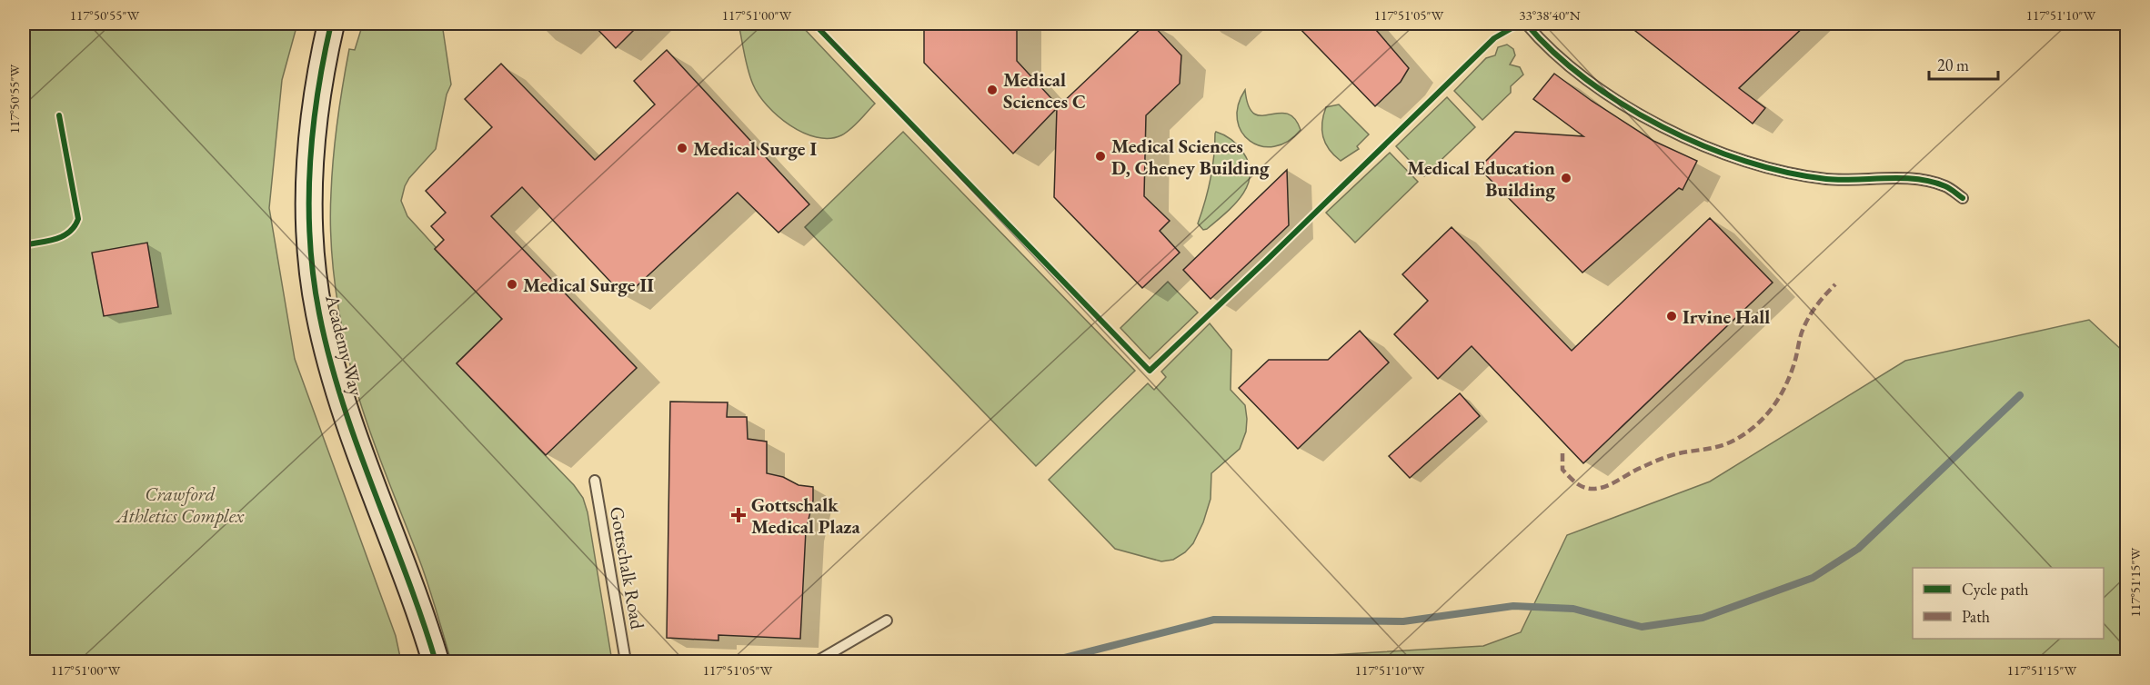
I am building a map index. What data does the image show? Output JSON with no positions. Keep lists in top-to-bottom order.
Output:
{
  "streets": {
    "street": ["Academy Way"],
    "lane": ["Gottschalk Road"]
  },
  "parks": ["Crawford Athletics Complex"],
  "places": {
    "other": [
      "Medical Sciences C",
      "Medical Surge I",
      "Medical Sciences D, Cheney Building",
      "Medical Education Building",
      "Medical Surge II",
      "Irvine Hall"
    ],
    "health": ["Gottschalk Medical Plaza"]
  },
  "legend": ["Cycle path", "Path"],
  "scale_bar": "20 m",
  "coordinates": [
    "117°50'55\"W",
    "117°51'00\"W",
    "117°51'05\"W",
    "33°38'40\"N",
    "117°51'10\"W",
    "117°51'15\"W"
  ]
}
